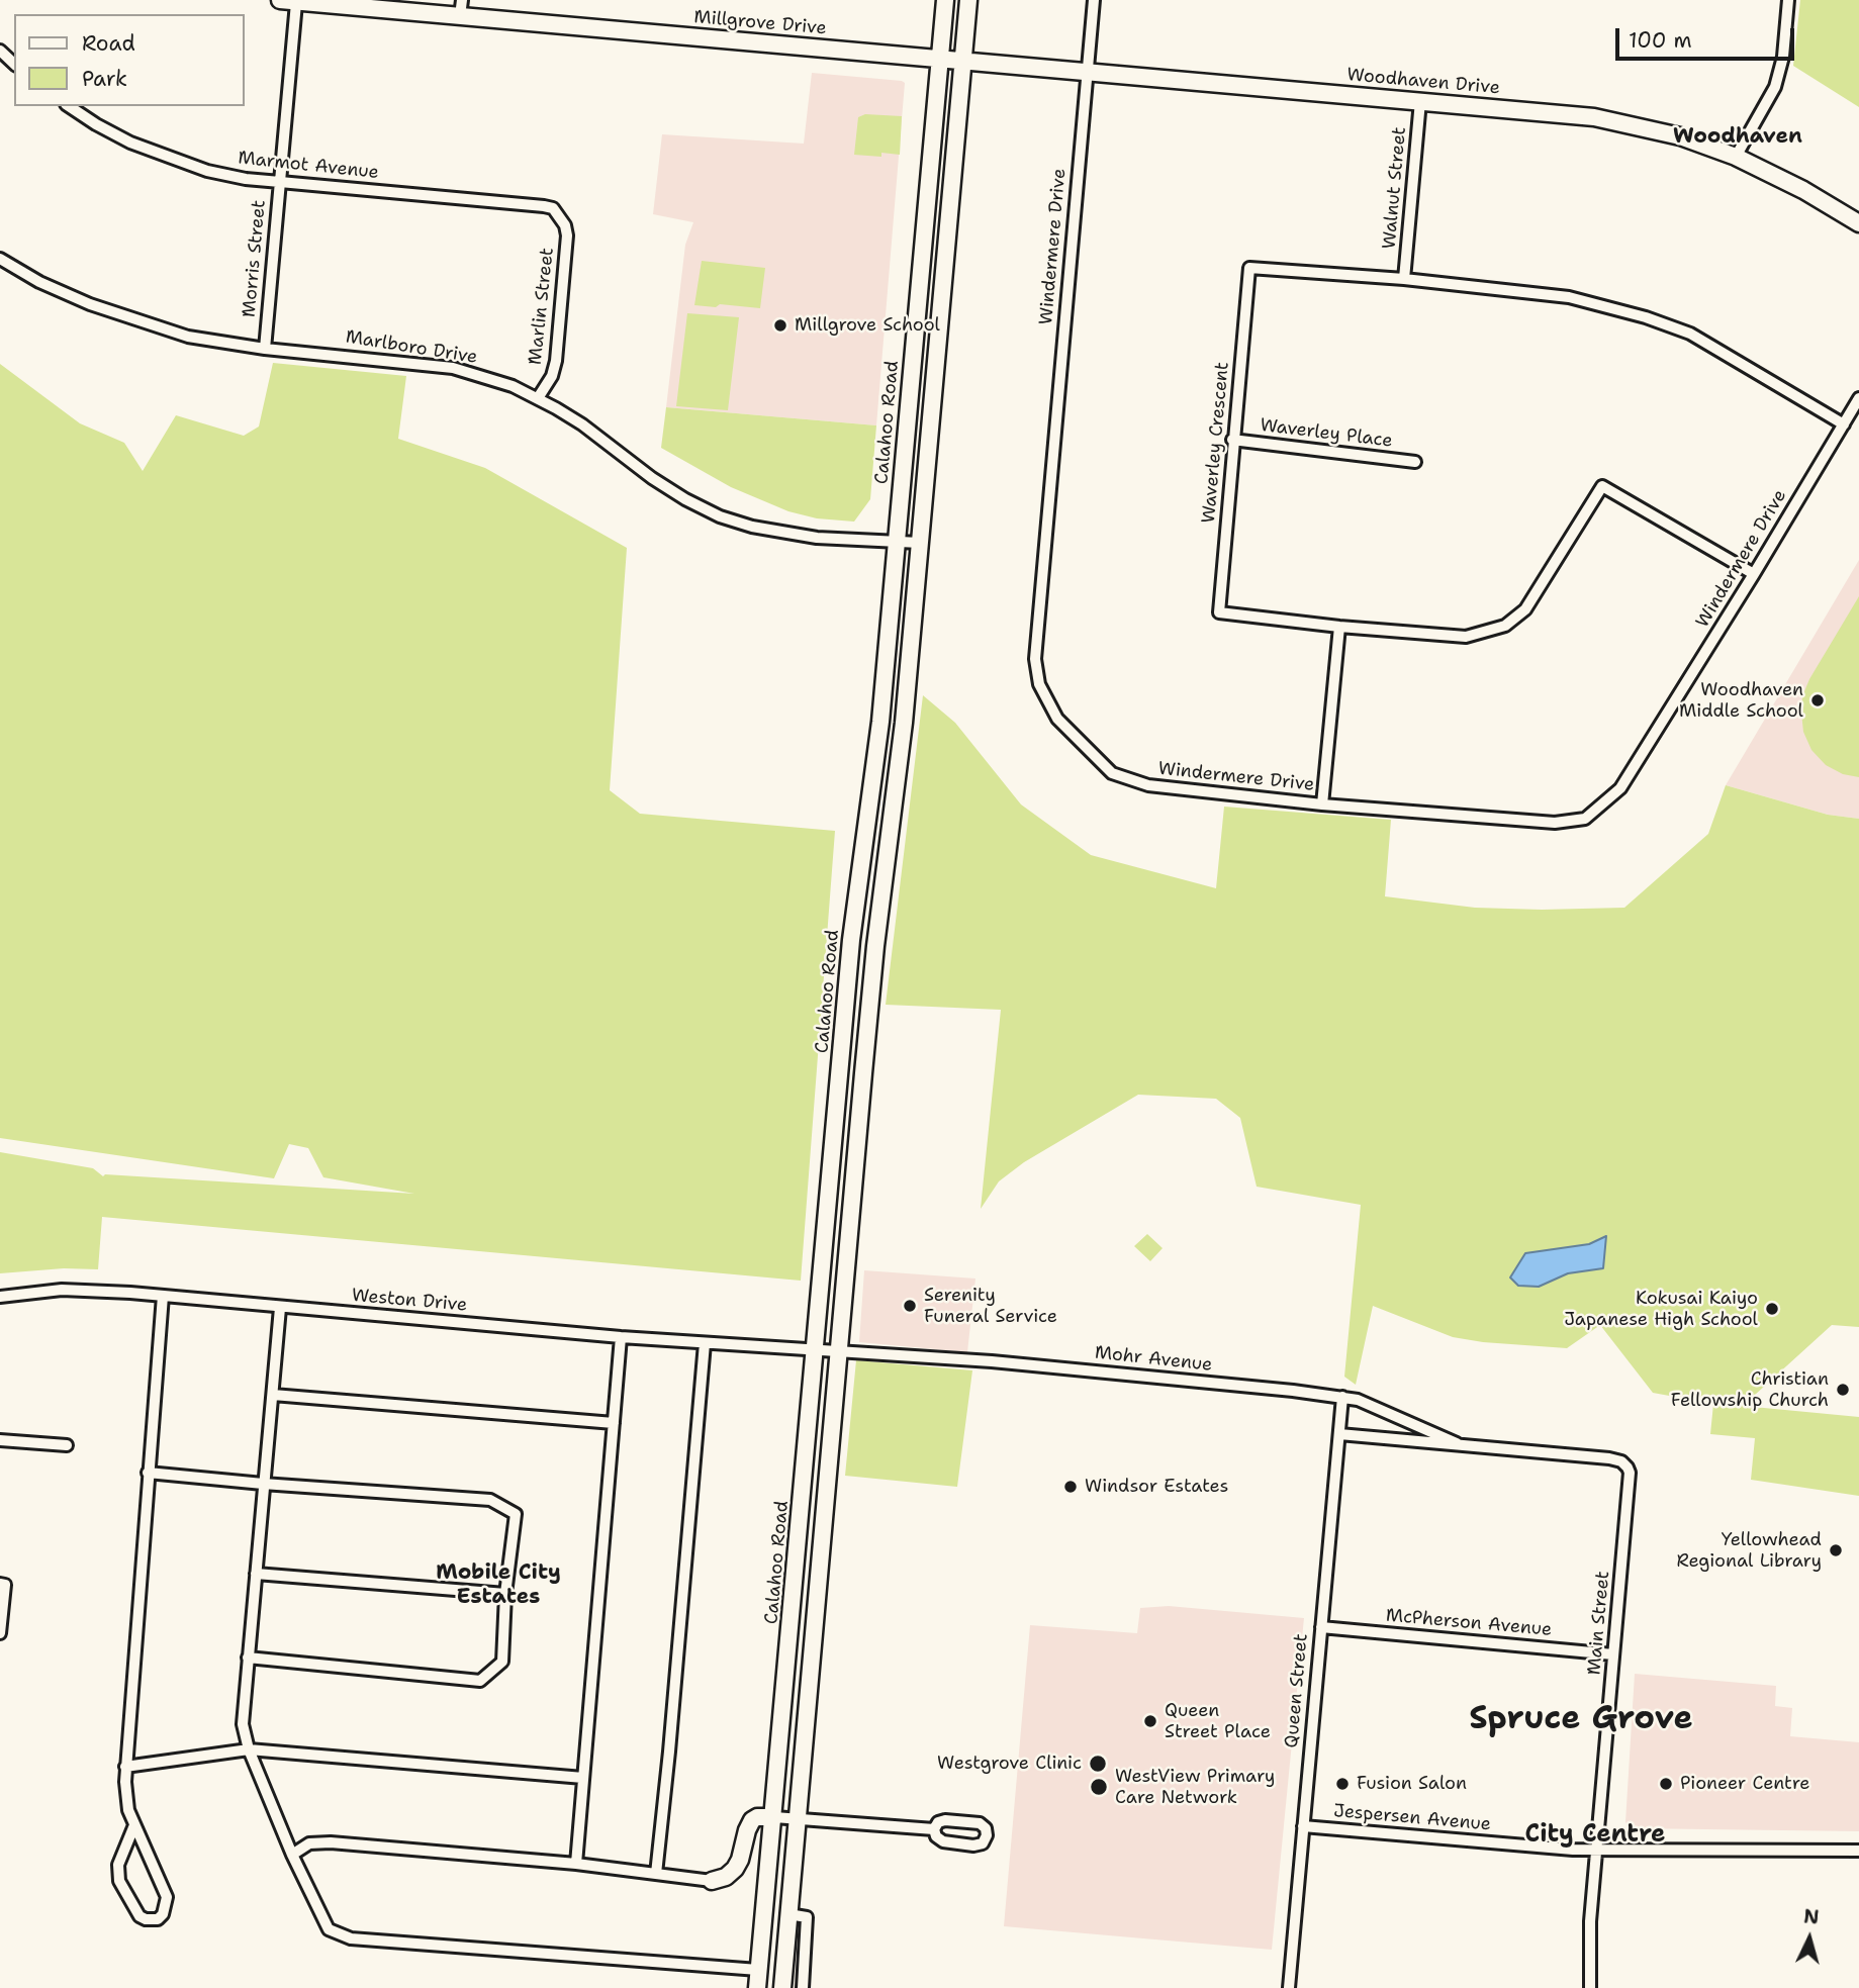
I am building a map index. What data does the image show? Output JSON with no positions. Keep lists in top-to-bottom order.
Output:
{
  "streets": {
    "main road": ["Millgrove Drive", "Woodhaven Drive", "Calahoo Road"],
    "street": [
      "Marmot Avenue",
      "Walnut Street",
      "Windermere Drive",
      "Morris Street",
      "Marlin Street",
      "Marlboro Drive",
      "Waverley Place",
      "Waverley Crescent",
      "Weston Drive",
      "Mohr Avenue",
      "McPherson Avenue",
      "Main Street",
      "Queen Street",
      "Jespersen Avenue"
    ]
  },
  "crossings": [
    ["Millgrove Drive", "Woodhaven Drive"],
    ["Millgrove Drive", "Morris Street"],
    ["Millgrove Drive", "Calahoo Road"],
    ["Woodhaven Drive", "Walnut Street"],
    ["Woodhaven Drive", "Windermere Drive"],
    ["Marmot Avenue", "Morris Street"],
    ["Marmot Avenue", "Marlin Street"],
    ["Walnut Street", "Waverley Crescent"],
    ["Windermere Drive", "Waverley Crescent"],
    ["Morris Street", "Marlboro Drive"],
    ["Marlin Street", "Marlboro Drive"],
    ["Marlboro Drive", "Calahoo Road"],
    ["Calahoo Road", "Weston Drive"],
    ["Waverley Place", "Waverley Crescent"],
    ["Weston Drive", "Mohr Avenue"],
    ["Mohr Avenue", "Main Street"],
    ["Mohr Avenue", "Queen Street"],
    ["McPherson Avenue", "Main Street"],
    ["McPherson Avenue", "Queen Street"],
    ["Main Street", "Jespersen Avenue"],
    ["Queen Street", "Jespersen Avenue"]
  ],
  "districts": [
    "Woodhaven",
    "Mobile City Estates",
    "Spruce Grove",
    "City Centre"
  ],
  "places": [
    "Millgrove School",
    "Woodhaven Middle School",
    "Serenity Funeral Service",
    "Kokusai Kaiyo Japanese High School",
    "Christian Fellowship Church",
    "Windsor Estates",
    "Yellowhead Regional Library",
    "Queen Street Place",
    "Westgrove Clinic",
    "Fusion Salon",
    "Pioneer Centre",
    "WestView Primary Care Network"
  ],
  "legend": ["Road", "Park"],
  "scale_bar": "100 m",
  "north": "top"
}
